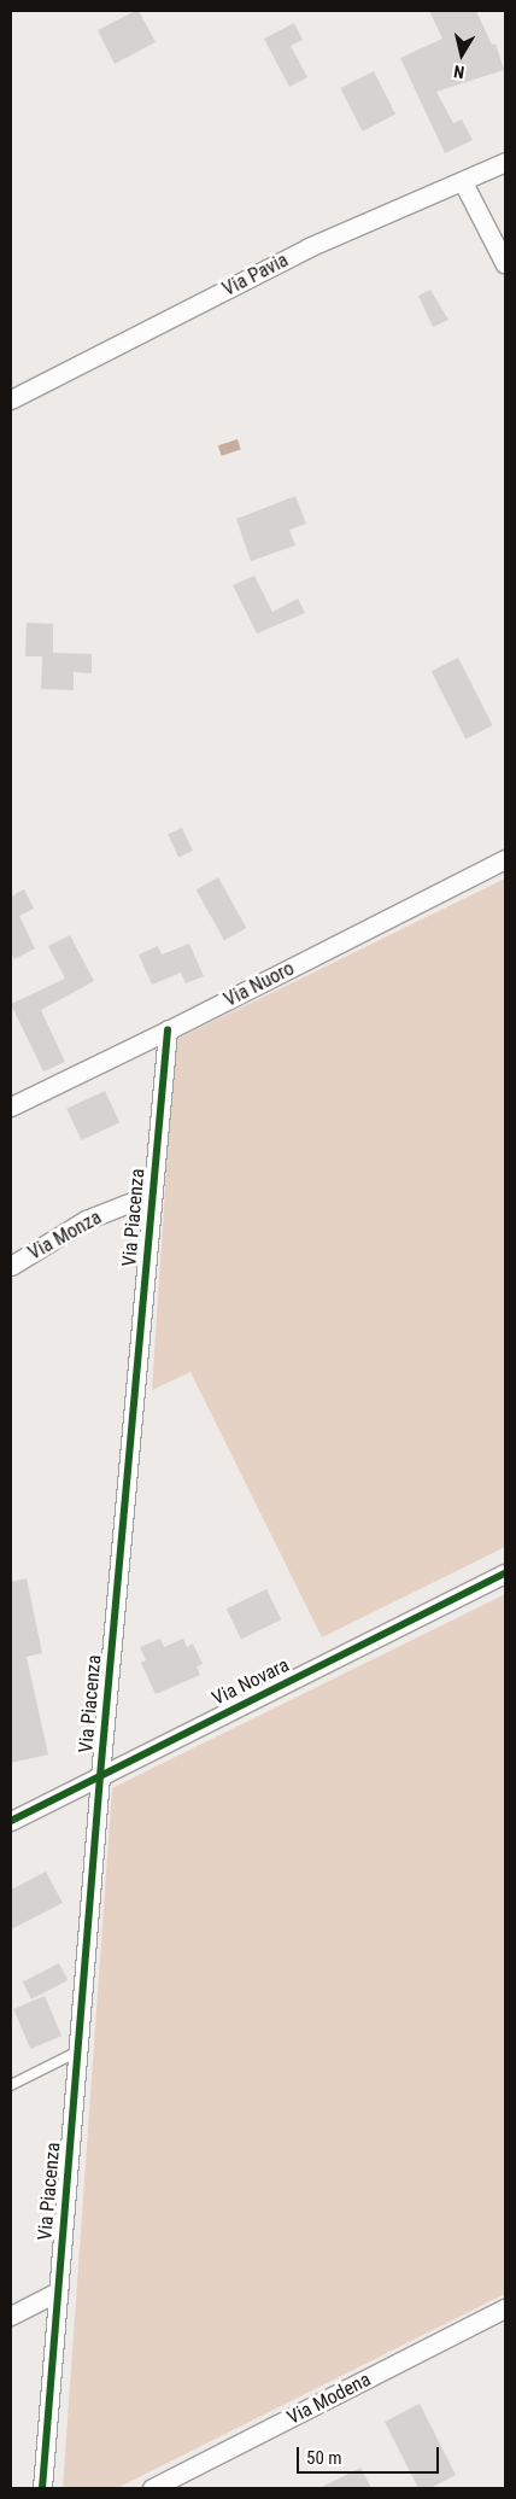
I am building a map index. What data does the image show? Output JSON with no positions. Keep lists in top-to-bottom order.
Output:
{
  "streets": {
    "street": [
      "Via Pavia",
      "Via Nuoro",
      "Via Piacenza",
      "Via Monza",
      "Via Novara",
      "Via Modena"
    ]
  },
  "crossings": [
    ["Via Nuoro", "Via Piacenza"],
    ["Via Piacenza", "Via Monza"],
    ["Via Piacenza", "Via Novara"]
  ],
  "scale_bar": "50 m",
  "north": "bottom"
}
